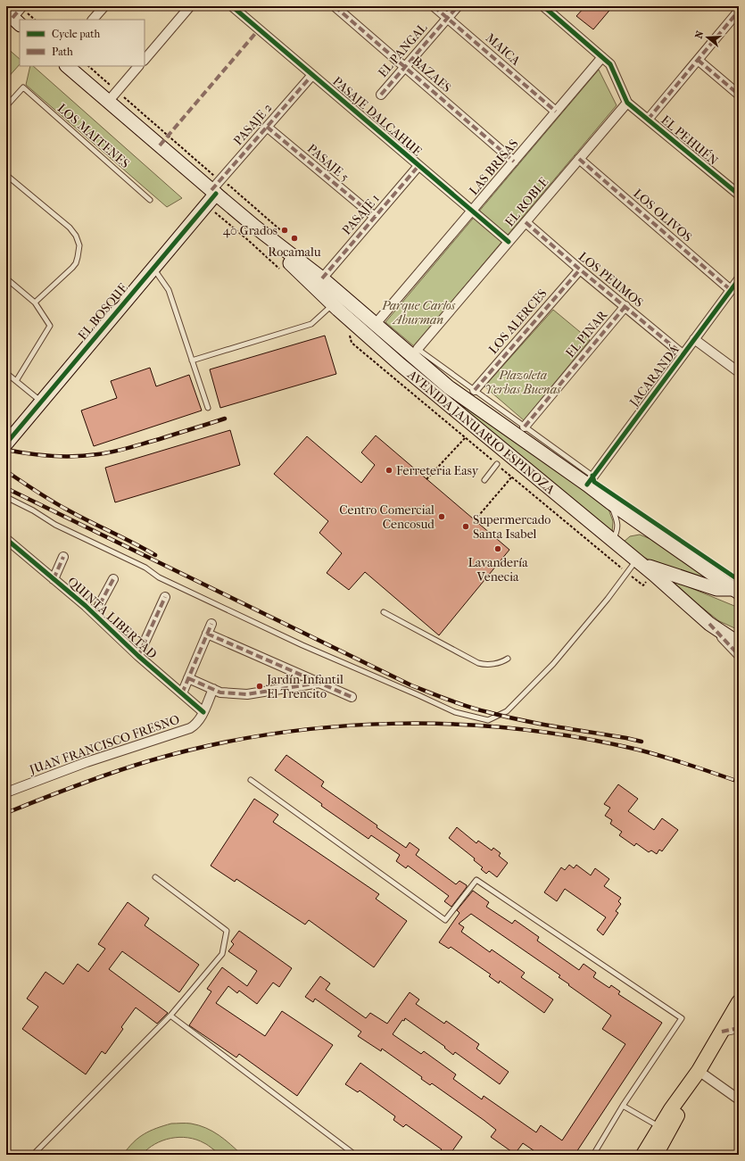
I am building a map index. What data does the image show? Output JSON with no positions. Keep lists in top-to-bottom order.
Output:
{
  "streets": {
    "main road": ["EL BOSQUE", "AVENIDA JANUARIO ESPINOZA"],
    "street": [
      "MAICA",
      "EL PANGAL",
      "BAZAES",
      "PASAJE DALCAHUE",
      "PASAJE 2",
      "EL PEHUÉN",
      "PASAJE 5",
      "LAS BRISAS",
      "EL ROBLE",
      "PASAJE 1",
      "LOS OLIVOS",
      "LOS PEUMOS",
      "LOS ALERCES",
      "EL PINAR",
      "JACARANDÁ",
      "QUINTA LIBERTAD",
      "JUAN FRANCISCO FRESNO"
    ],
    "lane": ["LOS MAITENES"]
  },
  "crossings": [
    ["MAICA", "EL PANGAL"],
    ["MAICA", "LAS BRISAS"],
    ["EL PANGAL", "BAZAES"],
    ["BAZAES", "LAS BRISAS"],
    ["PASAJE DALCAHUE", "PASAJE 2"],
    ["PASAJE DALCAHUE", "LAS BRISAS"],
    ["PASAJE DALCAHUE", "EL ROBLE"],
    ["PASAJE DALCAHUE", "PASAJE 1"],
    ["PASAJE 2", "PASAJE 5"],
    ["PASAJE 2", "EL BOSQUE"],
    ["PASAJE 2", "AVENIDA JANUARIO ESPINOZA"],
    ["EL PEHUÉN", "EL ROBLE"],
    ["PASAJE 5", "PASAJE 1"],
    ["LAS BRISAS", "AVENIDA JANUARIO ESPINOZA"],
    ["EL ROBLE", "LOS OLIVOS"],
    ["EL ROBLE", "LOS PEUMOS"],
    ["PASAJE 1", "AVENIDA JANUARIO ESPINOZA"],
    ["LOS OLIVOS", "JACARANDÁ"],
    ["LOS PEUMOS", "LOS ALERCES"],
    ["LOS PEUMOS", "EL PINAR"],
    ["LOS PEUMOS", "JACARANDÁ"],
    ["EL BOSQUE", "AVENIDA JANUARIO ESPINOZA"],
    ["JACARANDÁ", "AVENIDA JANUARIO ESPINOZA"],
    ["QUINTA LIBERTAD", "JUAN FRANCISCO FRESNO"]
  ],
  "parks": ["Parque Carlos Aburman", "Plazoleta Yerbas Buenas"],
  "places": [
    "40 Grados",
    "Rocamalu",
    "Ferreteria Easy",
    "Centro Comercial Cencosud",
    "Supermercado Santa Isabel",
    "Lavandería Venecia",
    "Jardín Infantil El Trencito"
  ],
  "legend": ["Cycle path", "Path"],
  "north": "left"
}
